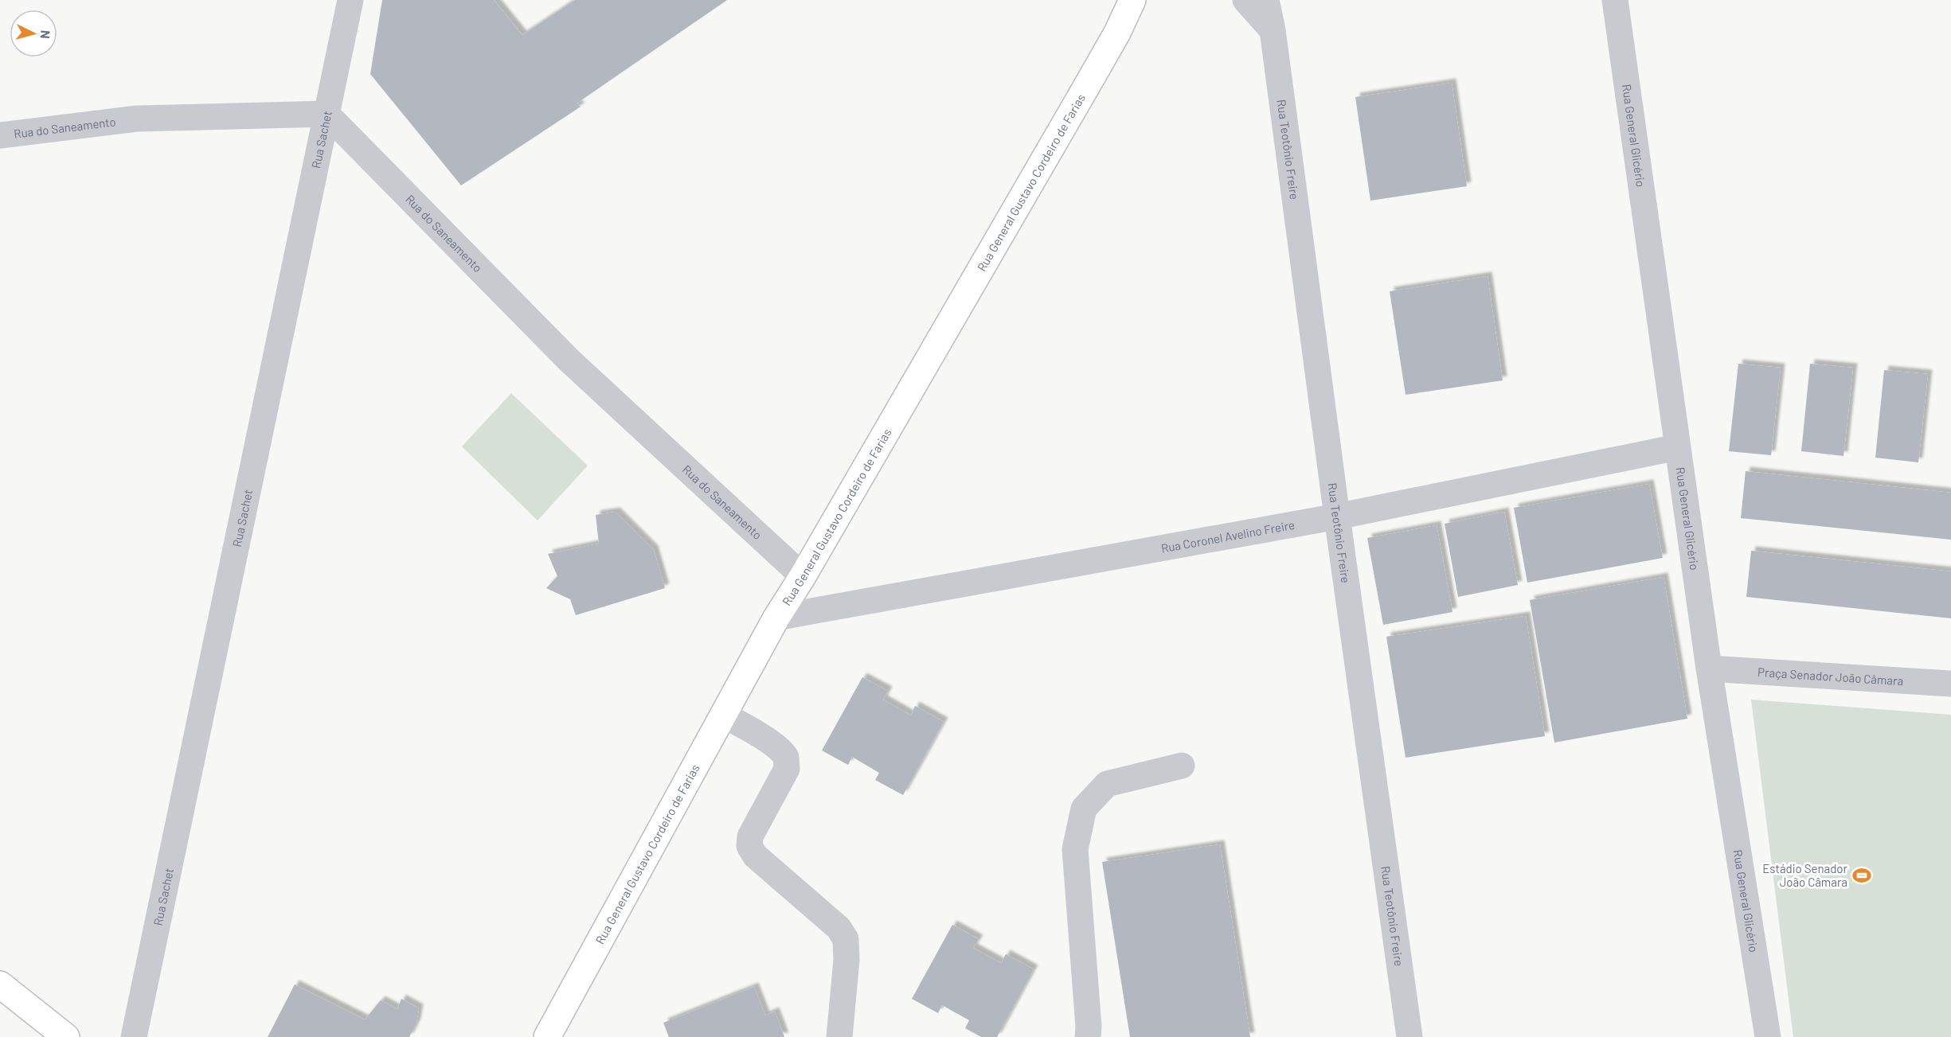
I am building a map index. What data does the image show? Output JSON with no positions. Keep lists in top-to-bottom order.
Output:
{
  "streets": {
    "main road": ["Rua General Gustavo Cordeiro de Farias"],
    "street": [
      "Rua do Saneamento",
      "Rua General Glicério",
      "Rua Sachet",
      "Rua Teotônio Freire",
      "Rua Coronel Avelino Freire",
      "Praça Senador João Câmara"
    ]
  },
  "crossings": [
    ["Rua do Saneamento", "Rua Sachet"],
    ["Rua do Saneamento", "Rua General Gustavo Cordeiro de Farias"],
    ["Rua General Glicério", "Rua Coronel Avelino Freire"],
    ["Rua General Glicério", "Praça Senador João Câmara"],
    ["Rua Teotônio Freire", "Rua Coronel Avelino Freire"],
    ["Rua General Gustavo Cordeiro de Farias", "Rua Coronel Avelino Freire"]
  ],
  "places": {
    "sports": ["Estádio Senador João Câmara"]
  },
  "north": "right"
}
